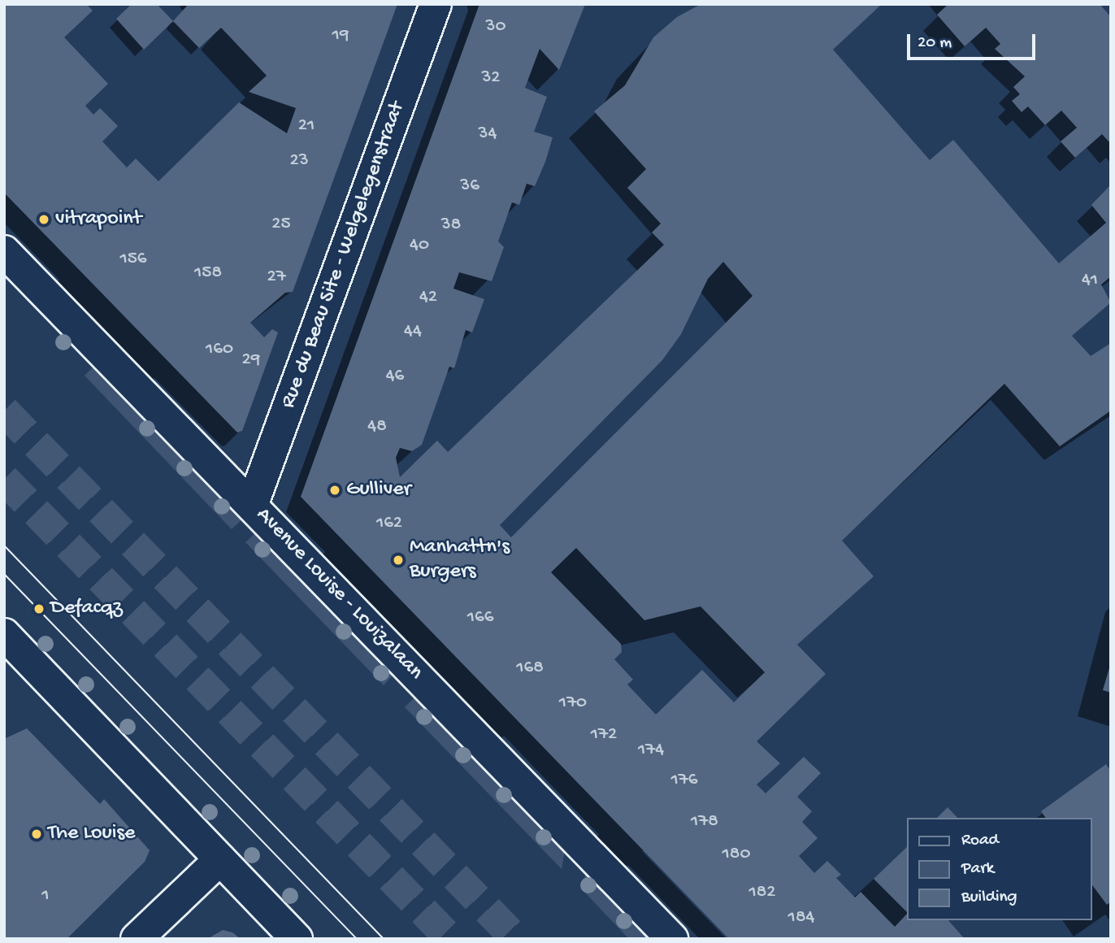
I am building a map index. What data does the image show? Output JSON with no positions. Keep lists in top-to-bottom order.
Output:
{
  "streets": {
    "street": ["Rue du Beau Site - Welgelegenstraat", "Avenue Louise - Louizalaan"]
  },
  "crossings": [
    ["Rue du Beau Site - Welgelegenstraat", "Avenue Louise - Louizalaan"]
  ],
  "places": [
    "vitrapoint",
    "Gulliver",
    "Manhattn's Burgers",
    "Defacqz",
    "The Louise"
  ],
  "house_numbers": [
    "30",
    "19",
    "32",
    "21",
    "34",
    "23",
    "36",
    "25",
    "38",
    "40",
    "156",
    "158",
    "27",
    "41",
    "42",
    "44",
    "160",
    "29",
    "46",
    "48",
    "162",
    "166",
    "168",
    "170",
    "172",
    "174",
    "176",
    "178",
    "180",
    "182",
    "1",
    "184"
  ],
  "legend": ["Road", "Park", "Building"],
  "scale_bar": "20 m"
}
